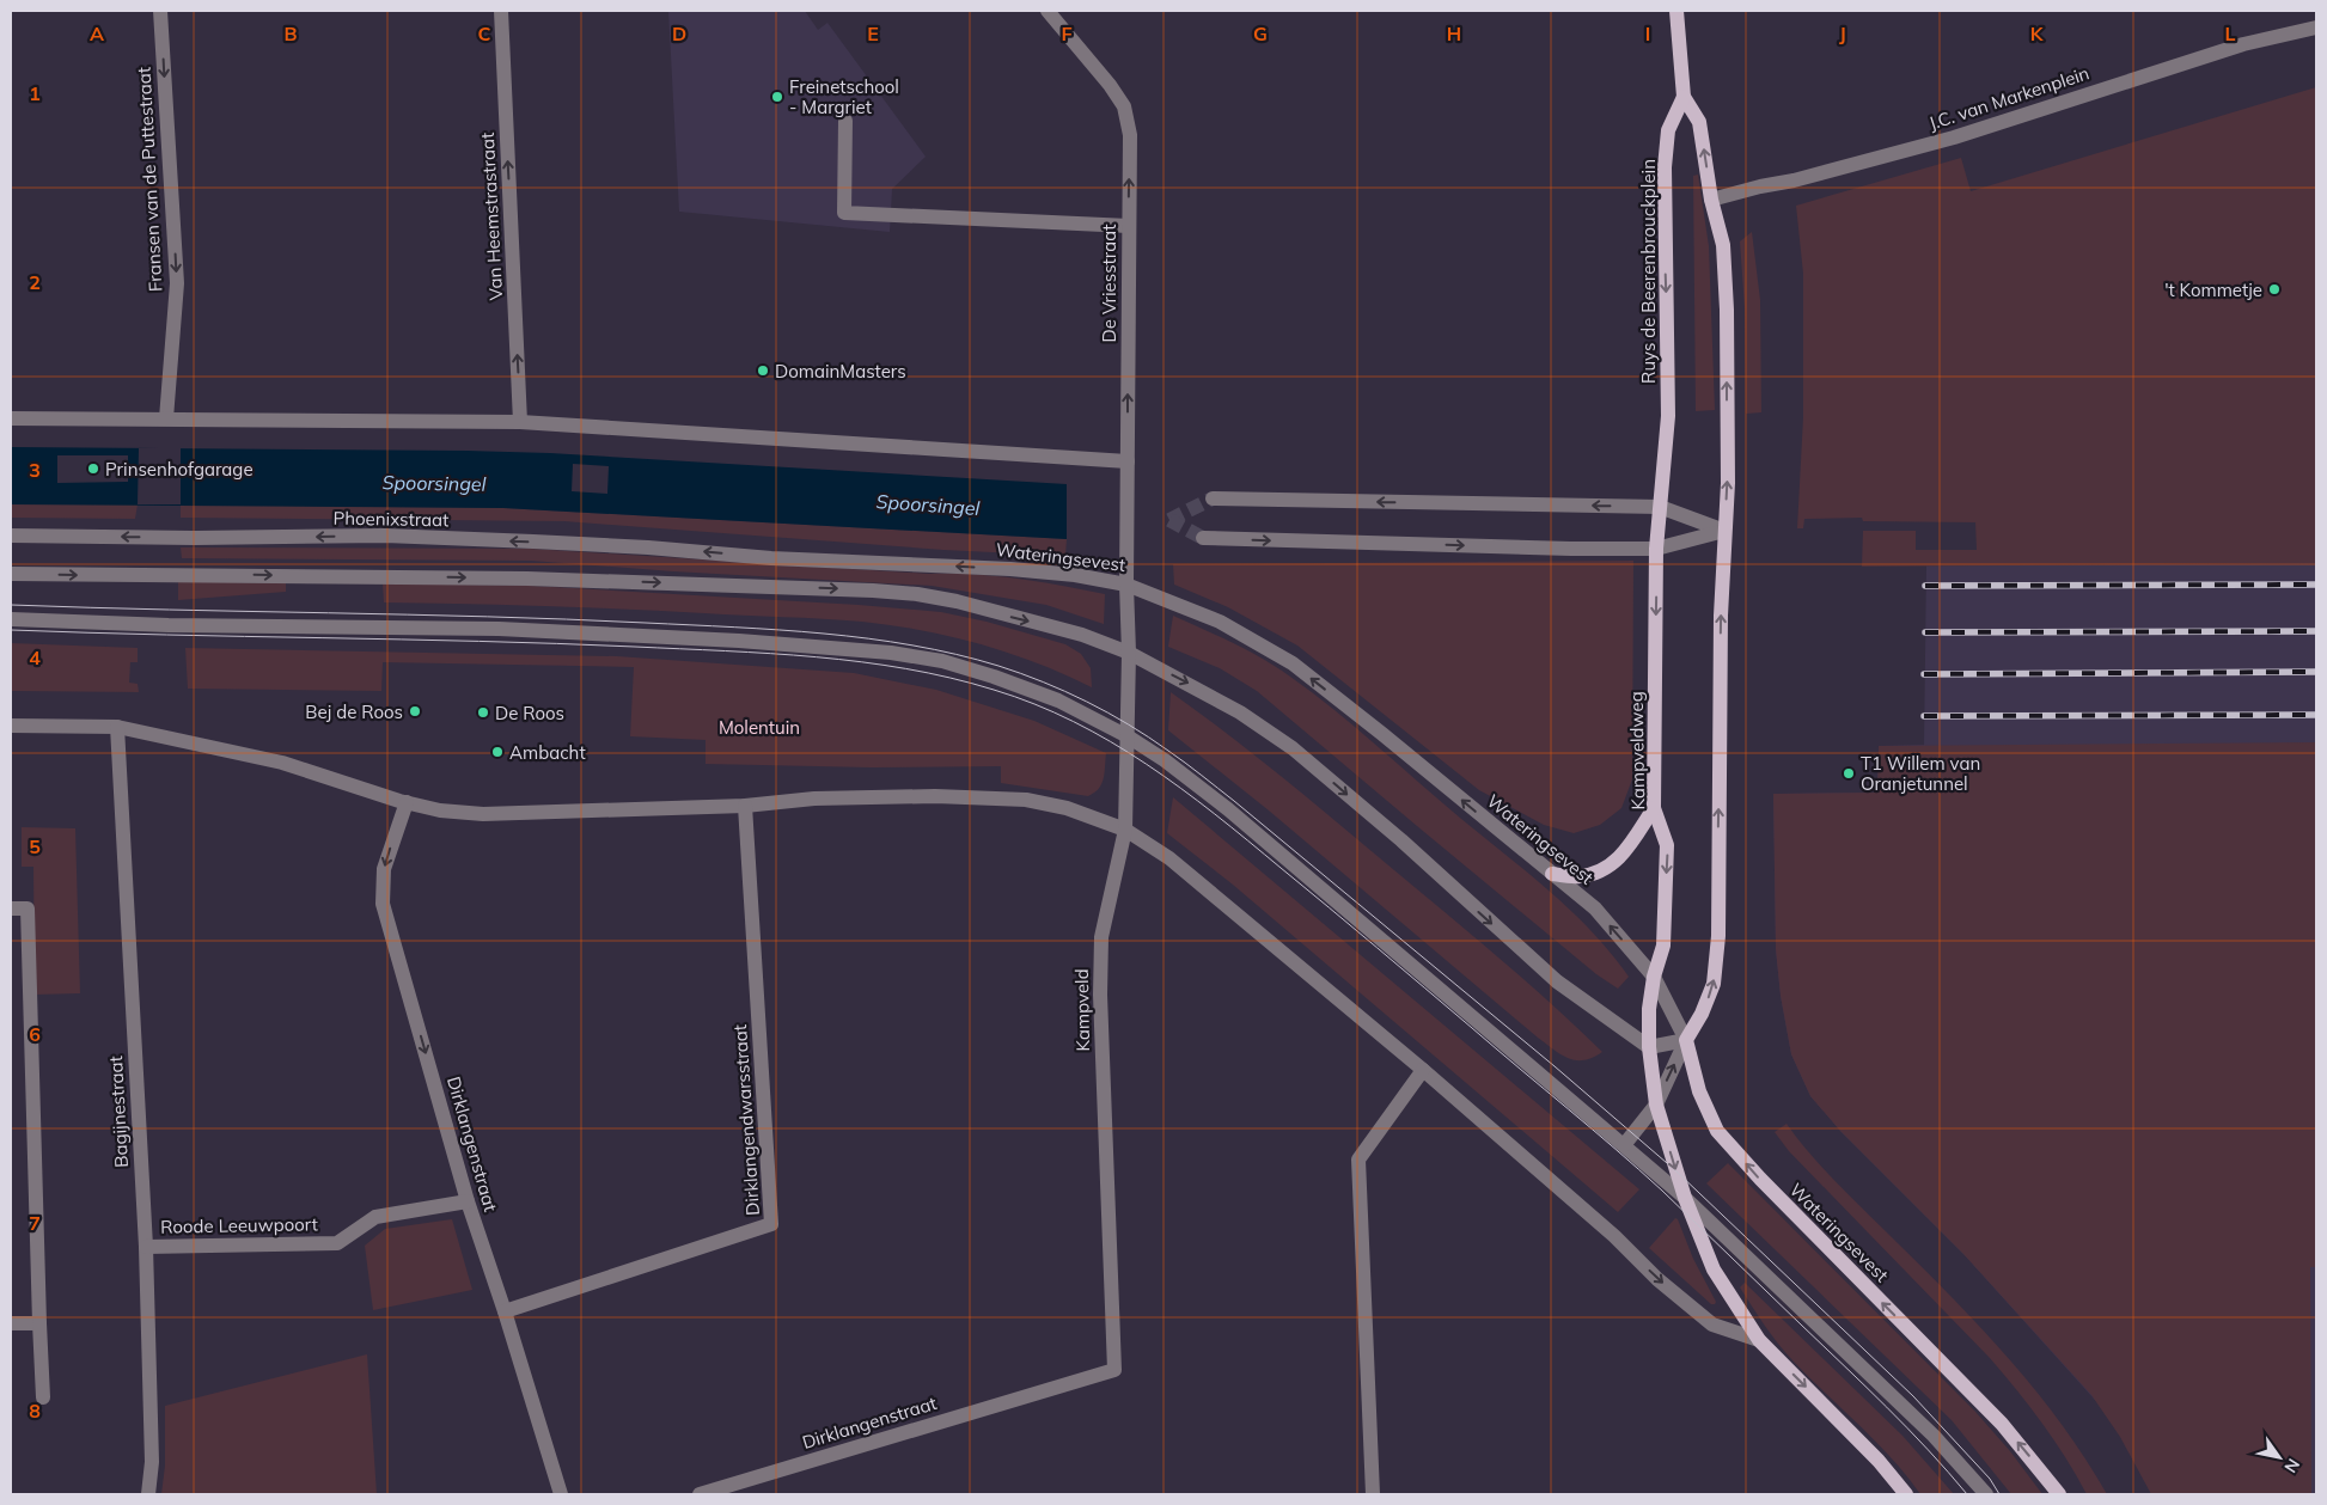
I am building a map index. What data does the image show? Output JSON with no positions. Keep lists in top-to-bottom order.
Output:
{
  "streets": {
    "main road": ["Ruys de Beerenbrouckplein", "Wateringsevest", "Kampveldweg"],
    "street": [
      "J.C. van Markenplein",
      "Fransen van de Puttestraat",
      "Van Heemstrastraat",
      "De Vriesstraat",
      "Phoenixstraat",
      "Kampveld",
      "Bagijnestraat",
      "Dirklangendwarsstraat",
      "Dirklangenstraat",
      "Roode Leeuwpoort"
    ]
  },
  "crossings": [
    ["J.C. van Markenplein", "Ruys de Beerenbrouckplein"],
    ["Ruys de Beerenbrouckplein", "Kampveldweg"],
    ["De Vriesstraat", "Wateringsevest"],
    ["De Vriesstraat", "Kampveld"],
    ["Phoenixstraat", "Wateringsevest"],
    ["Wateringsevest", "Kampveldweg"],
    ["Wateringsevest", "Kampveld"],
    ["Kampveld", "Dirklangenstraat"],
    ["Bagijnestraat", "Roode Leeuwpoort"],
    ["Dirklangendwarsstraat", "Dirklangenstraat"],
    ["Dirklangenstraat", "Roode Leeuwpoort"]
  ],
  "one_way": [
    "Fransen van de Puttestraat",
    "Van Heemstrastraat",
    "De Vriesstraat",
    "Dirklangenstraat"
  ],
  "water": ["Spoorsingel"],
  "parks": ["Molentuin"],
  "places": [
    "Freinetschool - Margriet",
    "'t Kommetje",
    "DomainMasters",
    "Prinsenhofgarage",
    "Bej de Roos",
    "De Roos",
    "Ambacht",
    "T1 Willem van Oranjetunnel"
  ],
  "north": "bottom right",
  "grid": {
    "columns": [
      "A",
      "B",
      "C",
      "D",
      "E",
      "F",
      "G",
      "H",
      "I",
      "J",
      "K",
      "L"
    ],
    "rows": [
      "1",
      "2",
      "3",
      "4",
      "5",
      "6",
      "7",
      "8"
    ]
  }
}
